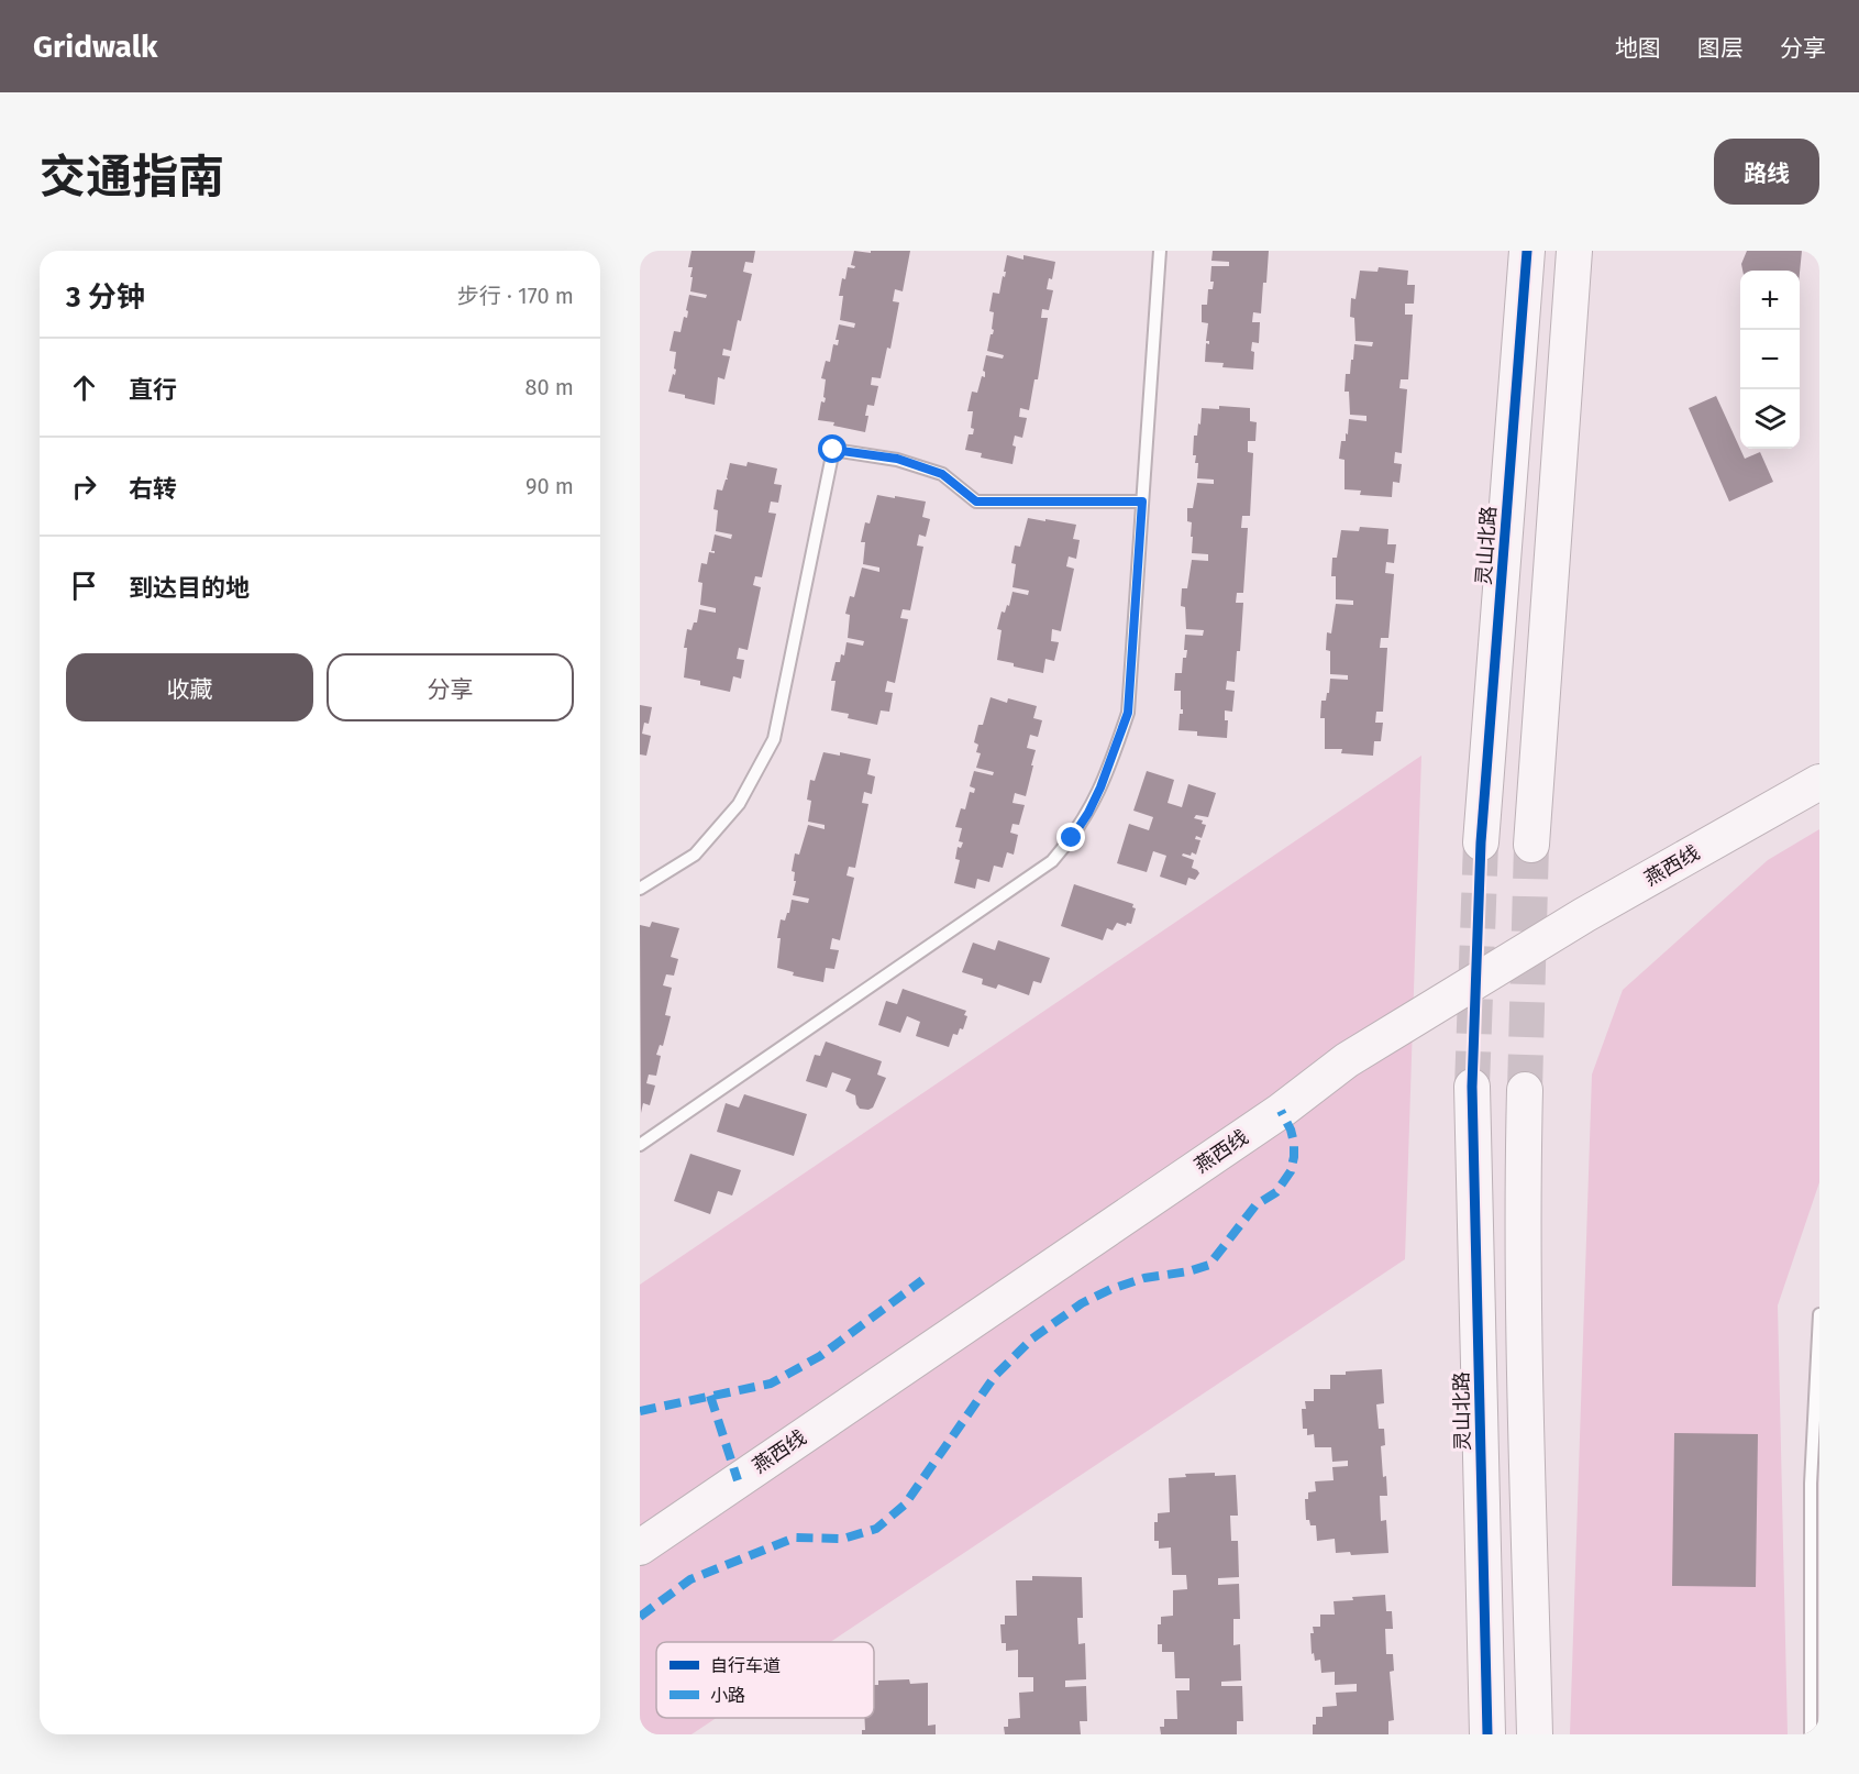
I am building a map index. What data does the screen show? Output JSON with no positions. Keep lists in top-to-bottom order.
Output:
{
  "streets": {
    "street": ["灵山北路", "燕西线"]
  },
  "legend": ["自行车道", "小路"],
  "page": {
    "header": "Gridwalk",
    "nav": ["地图", "图层", "分享"],
    "title": "交通指南",
    "buttons": [
      "路线",
      ["收藏", "分享"]
    ],
    "heading": ["3 分钟", "步行 · 170 m"],
    "map_buttons": ["+", "−"],
    "list": [
      ["直行", "80 m"],
      ["右转", "90 m"],
      "到达目的地"
    ]
  }
}
